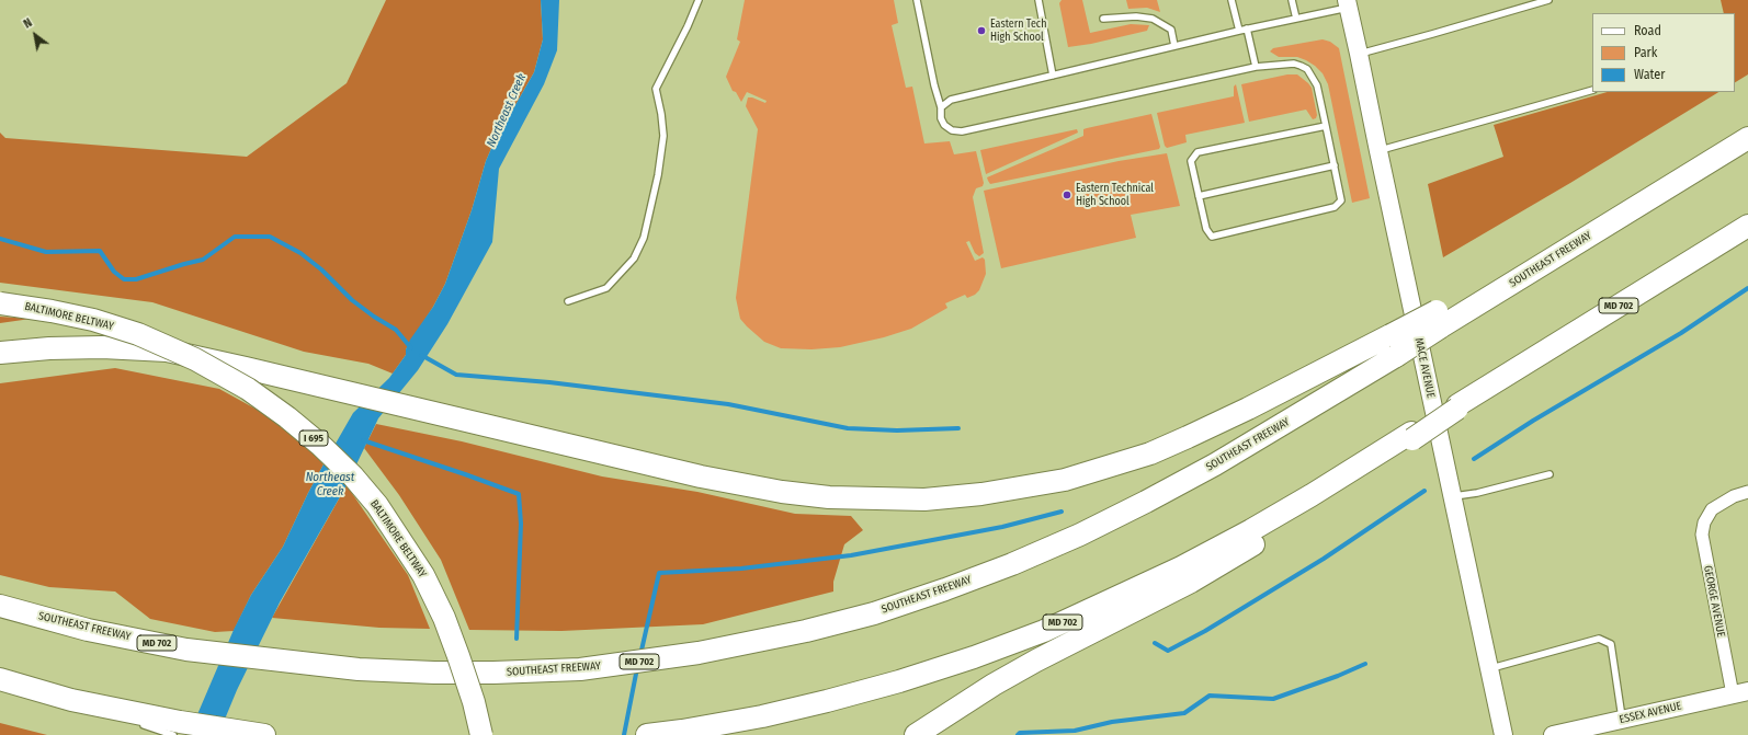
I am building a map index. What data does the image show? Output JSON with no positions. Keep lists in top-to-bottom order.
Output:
{
  "streets": {
    "highway": [
      "SOUTHEAST FREEWAY",
      "MD 702",
      "BALTIMORE BELTWAY",
      "I 695"
    ],
    "main road": ["MACE AVENUE", "ESSEX AVENUE"],
    "street": ["GEORGE AVENUE"]
  },
  "crossings": [
    ["GEORGE AVENUE", "ESSEX AVENUE"]
  ],
  "water": ["Northeast Creek"],
  "places": ["Eastern Tech High School", "Eastern Technical High School"],
  "legend": ["Road", "Park", "Water"],
  "north": "top left"
}
